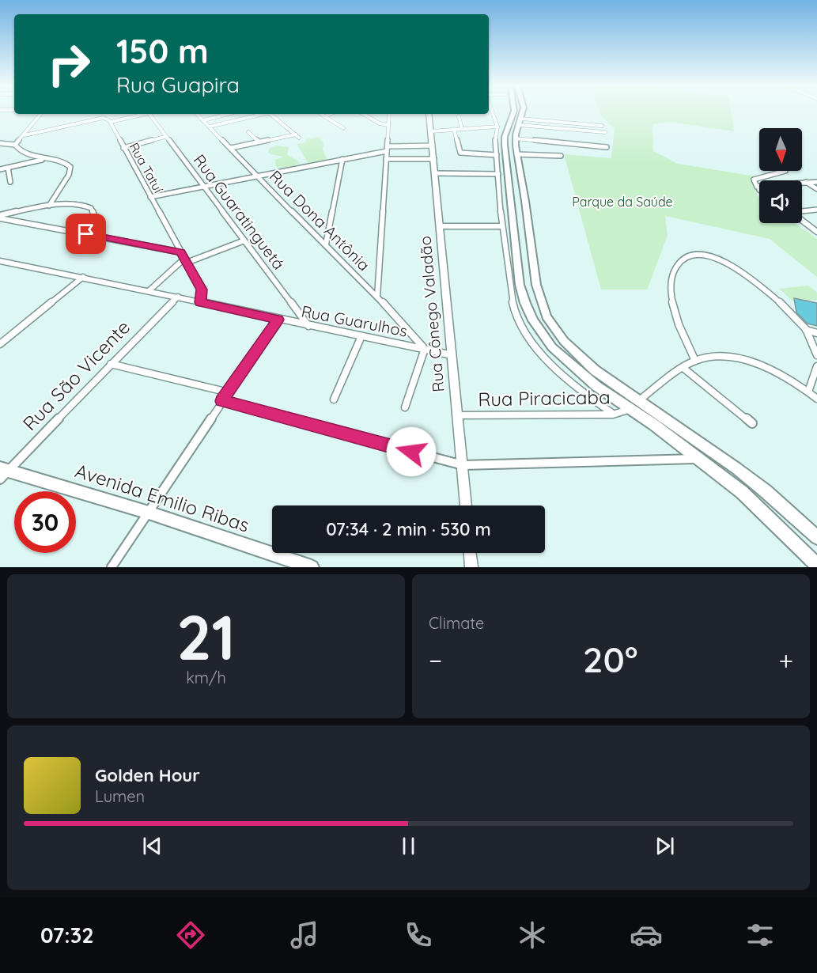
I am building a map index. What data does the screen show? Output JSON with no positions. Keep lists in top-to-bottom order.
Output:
{
  "streets": {
    "main road": ["Avenida Emilio Ribas"],
    "street": [
      "Rua Tatuí",
      "Rua Guaratinguetá",
      "Rua Dona Antônia",
      "Rua Cônego Valadão",
      "Rua Guarulhos",
      "Rua São Vicente",
      "Rua Piracicaba"
    ]
  },
  "crossings": [
    ["Rua Tatuí", "Rua Guarulhos"],
    ["Rua Guaratinguetá", "Rua Guarulhos"],
    ["Rua Dona Antônia", "Rua Guarulhos"],
    ["Rua Cônego Valadão", "Rua Guarulhos"],
    ["Rua Cônego Valadão", "Rua Piracicaba"],
    ["Rua Guarulhos", "Rua São Vicente"],
    ["Rua São Vicente", "Avenida Emilio Ribas"]
  ],
  "parks": ["Parque da Saúde"],
  "north": "bottom",
  "page": {
    "turn": ["150 m", "Rua Guapira"],
    "limit": "30",
    "trip": "07:34 · 2 min · 530 m",
    "tile": [
      ["21", "km/h"],
      "Climate"
    ],
    "heat": ["−", "20°", "+"],
    "song": ["Golden Hour", "Lumen"],
    "tabs": "07:32"
  }
}
